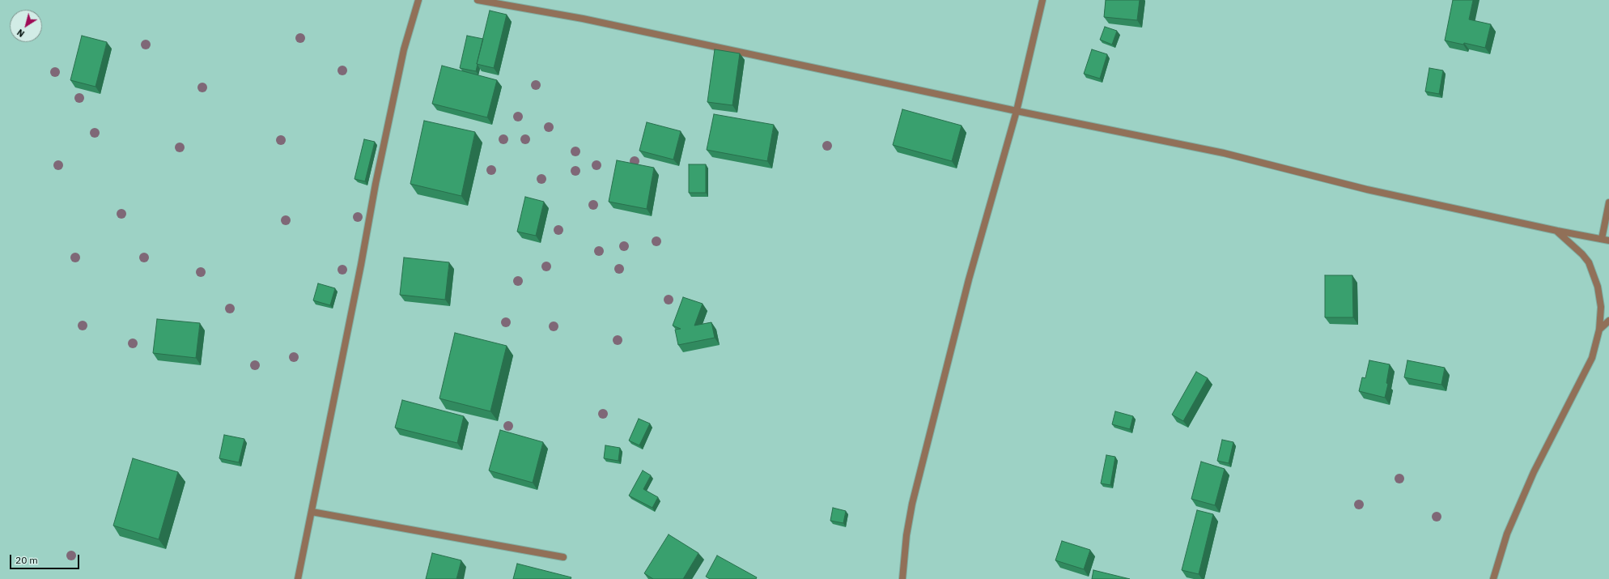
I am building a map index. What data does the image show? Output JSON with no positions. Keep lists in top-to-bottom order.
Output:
{
  "scale_bar": "20 m",
  "north": "bottom left"
}
